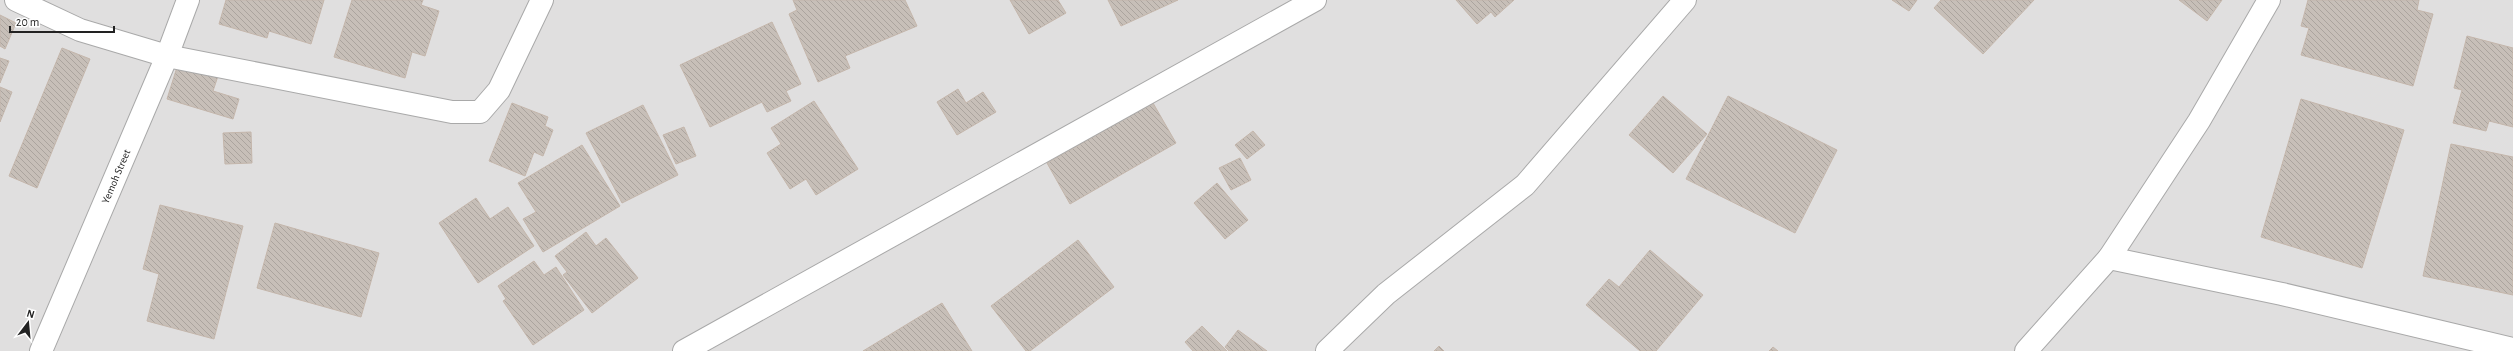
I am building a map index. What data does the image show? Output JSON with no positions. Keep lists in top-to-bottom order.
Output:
{
  "streets": {
    "street": ["Yemoh Street"]
  },
  "scale_bar": "20 m",
  "north": "top"
}
